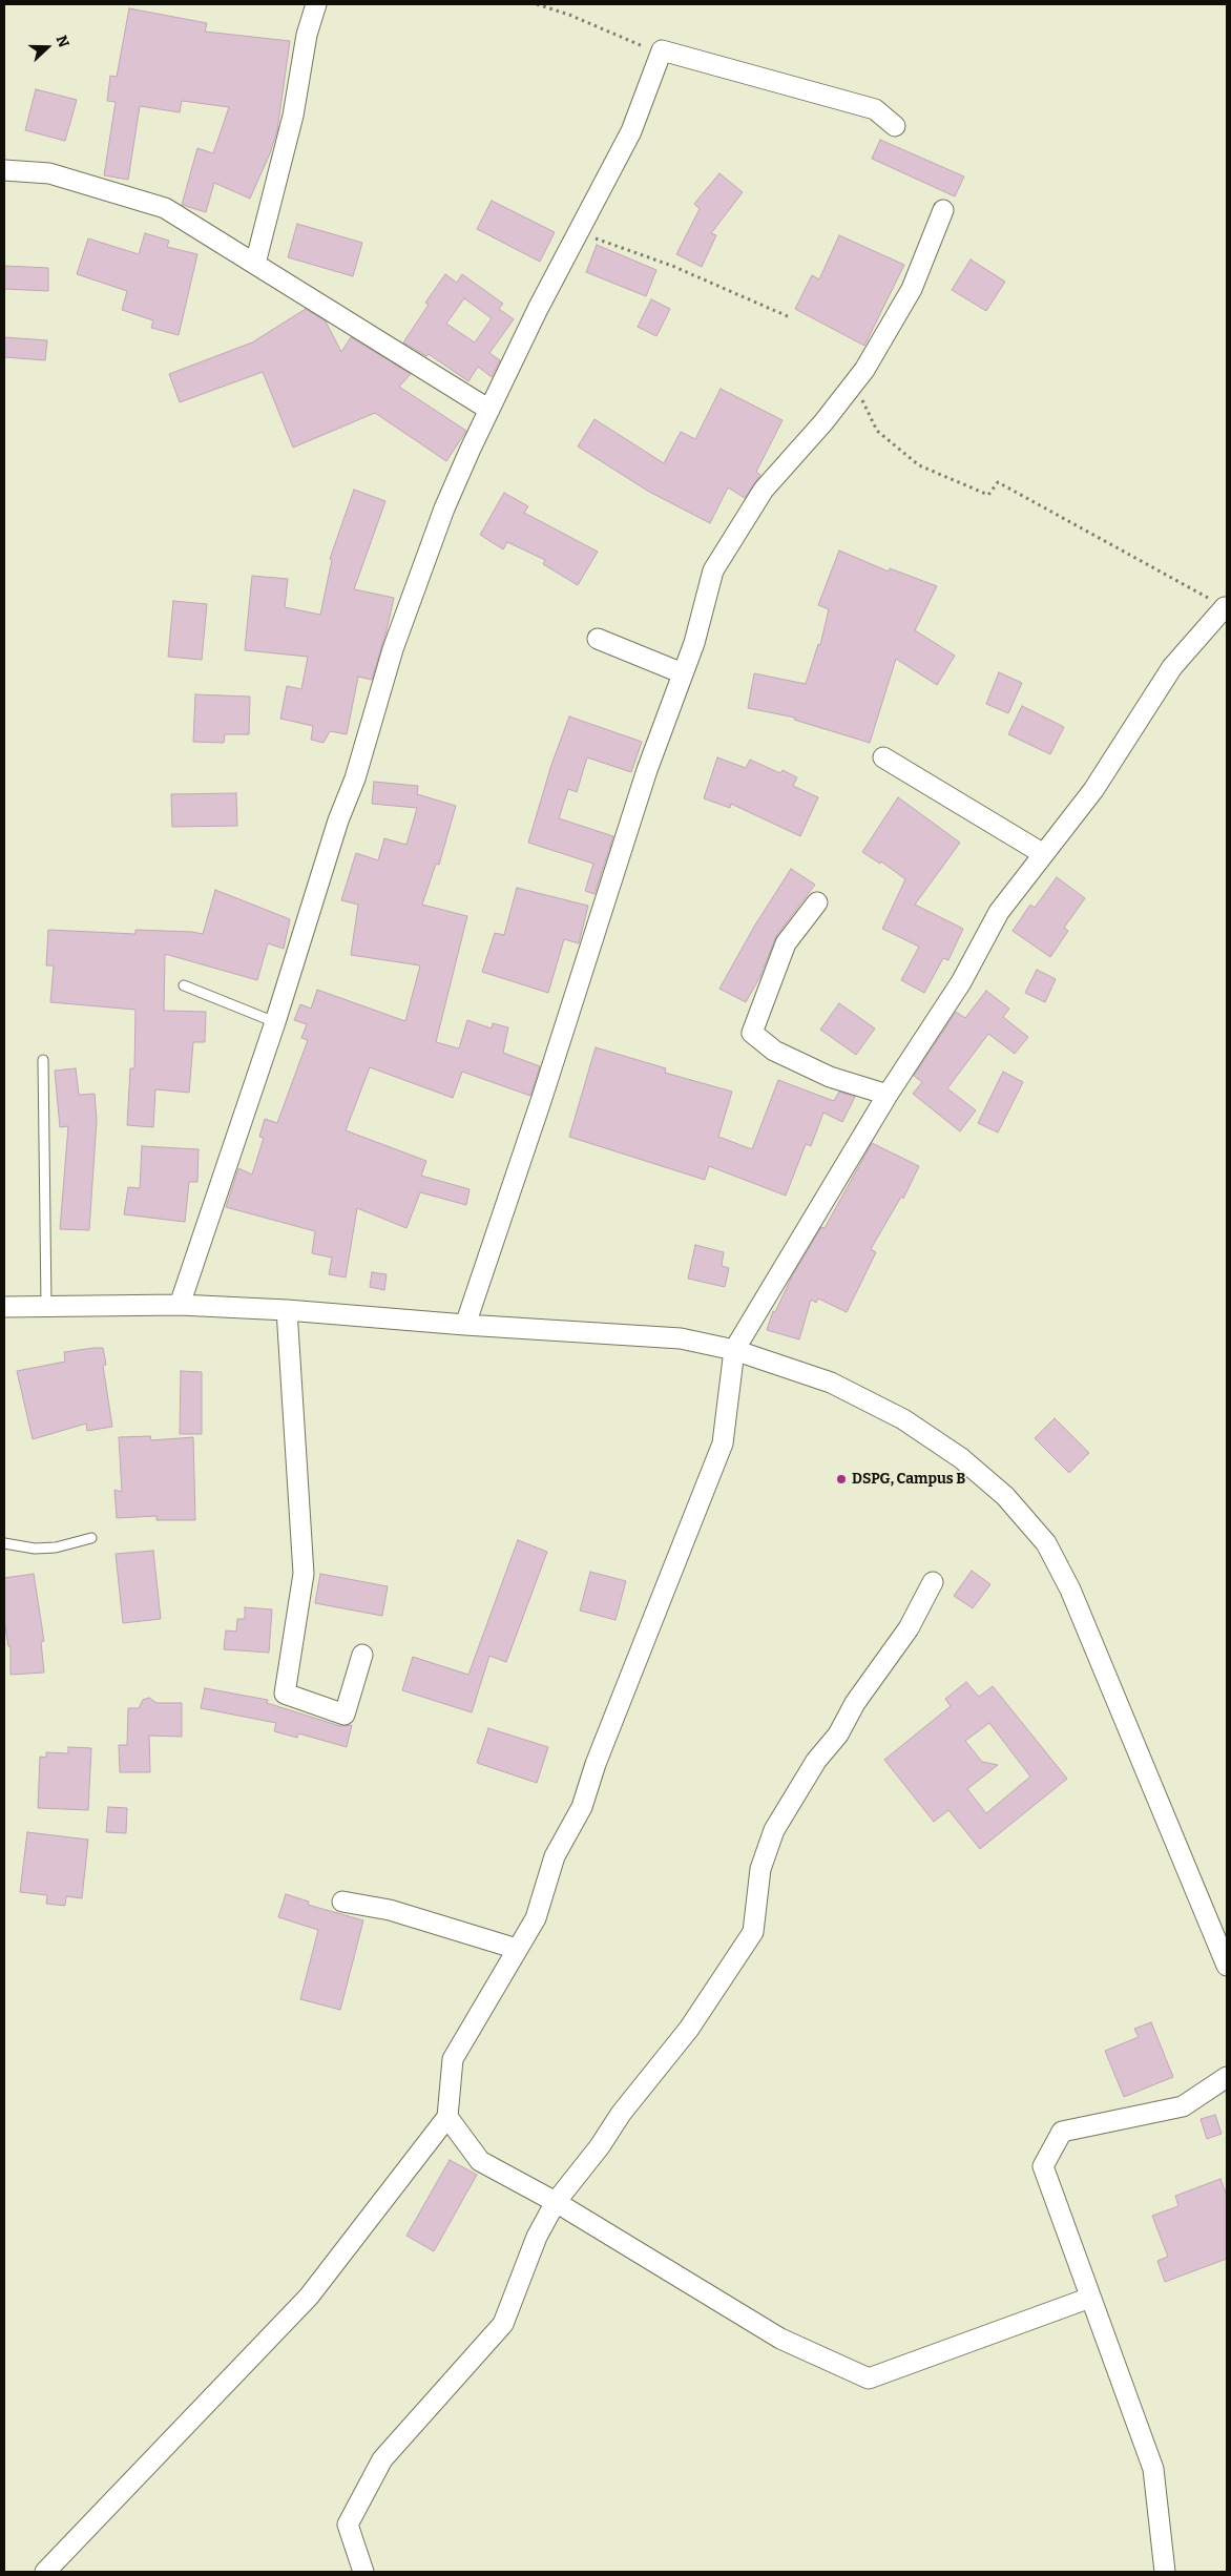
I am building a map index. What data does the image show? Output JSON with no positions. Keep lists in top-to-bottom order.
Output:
{
  "places": ["DSPG, Campus B"],
  "north": "right"
}
